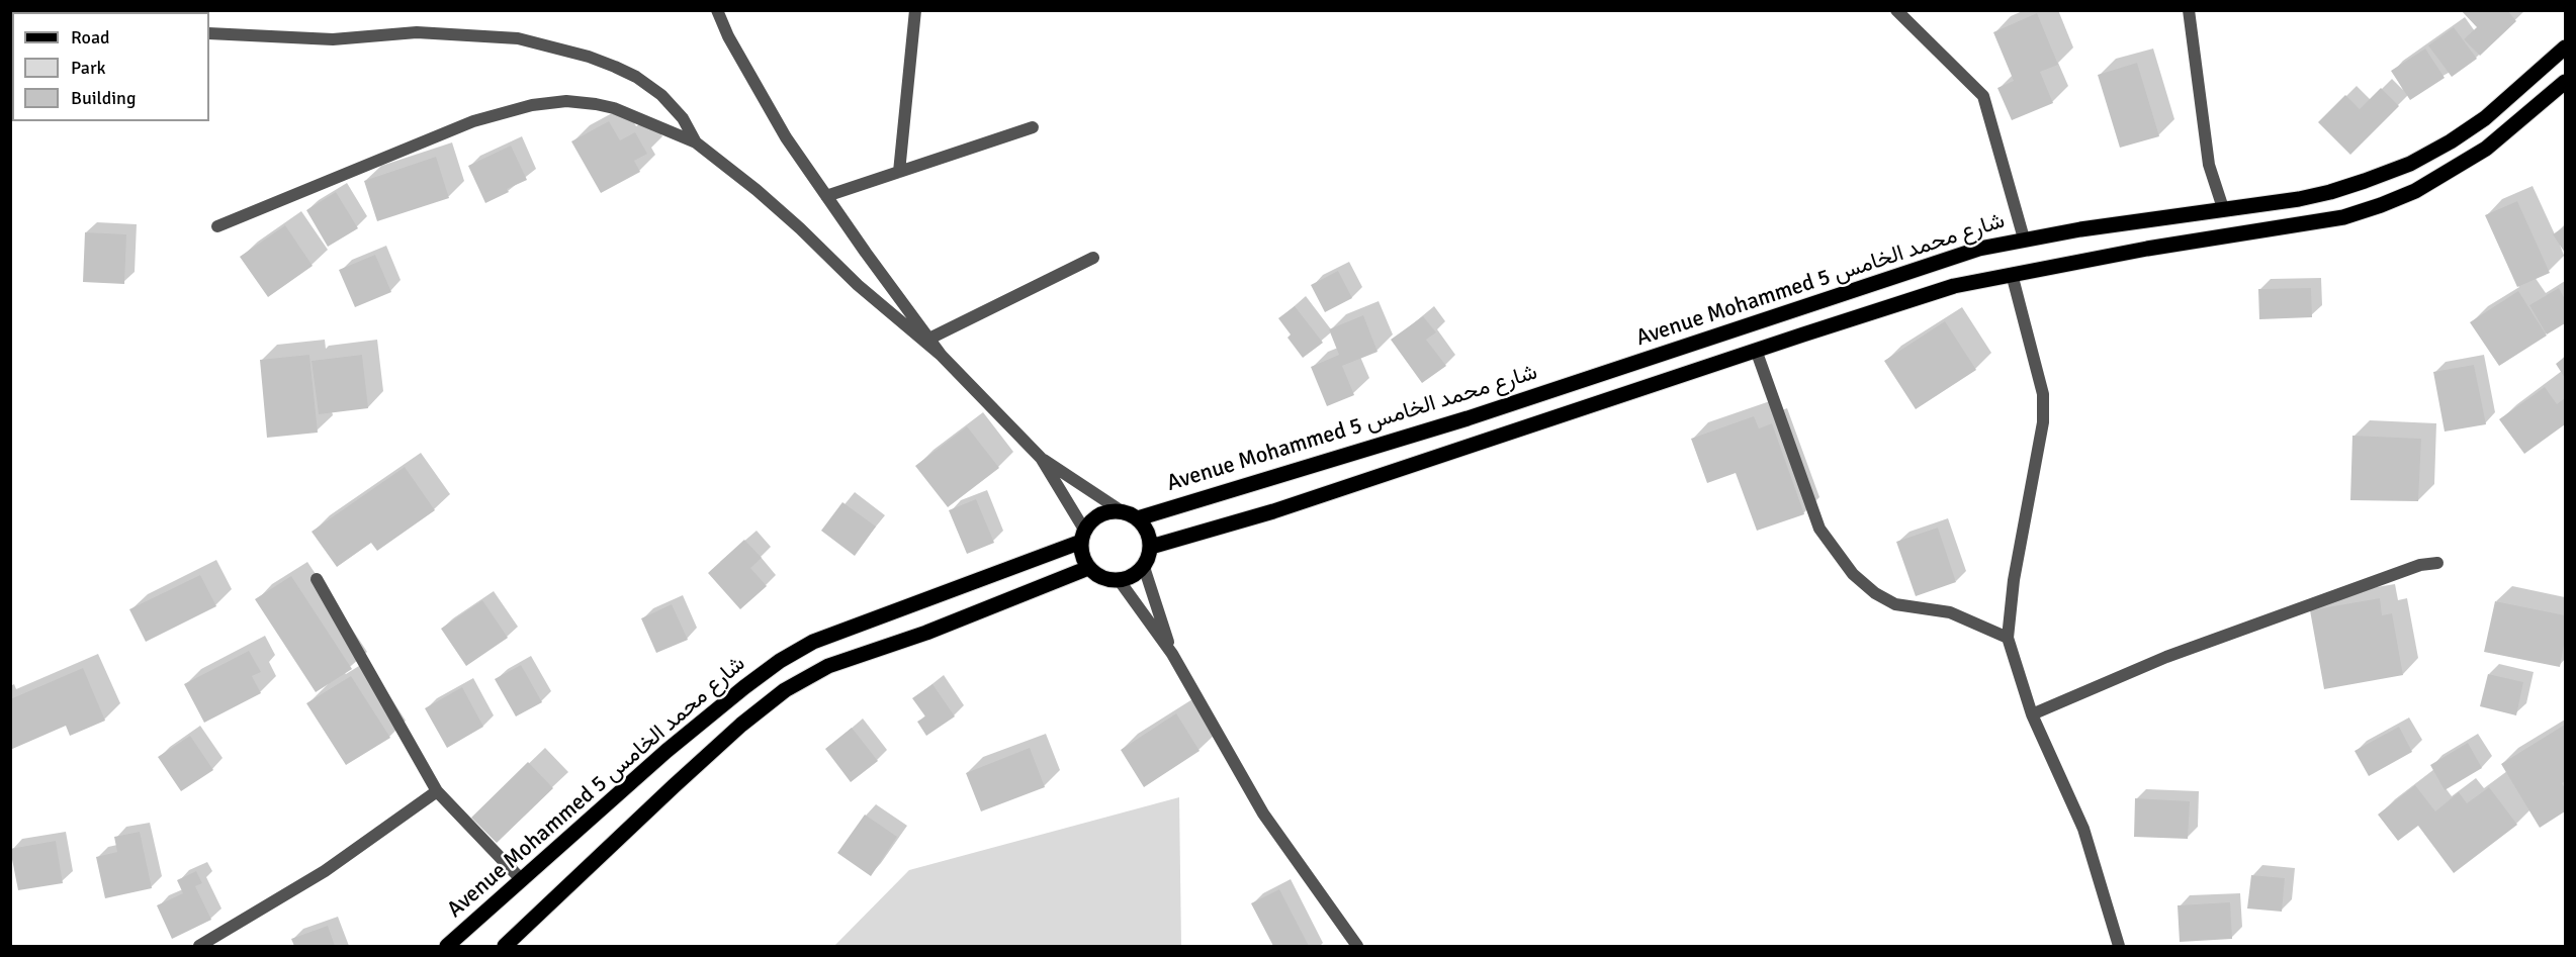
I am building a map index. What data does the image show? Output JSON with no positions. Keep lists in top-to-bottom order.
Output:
{
  "streets": {
    "main road": ["Avenue Mohammed 5 شارع محمد الخامس"]
  },
  "legend": ["Road", "Park", "Building"]
}
